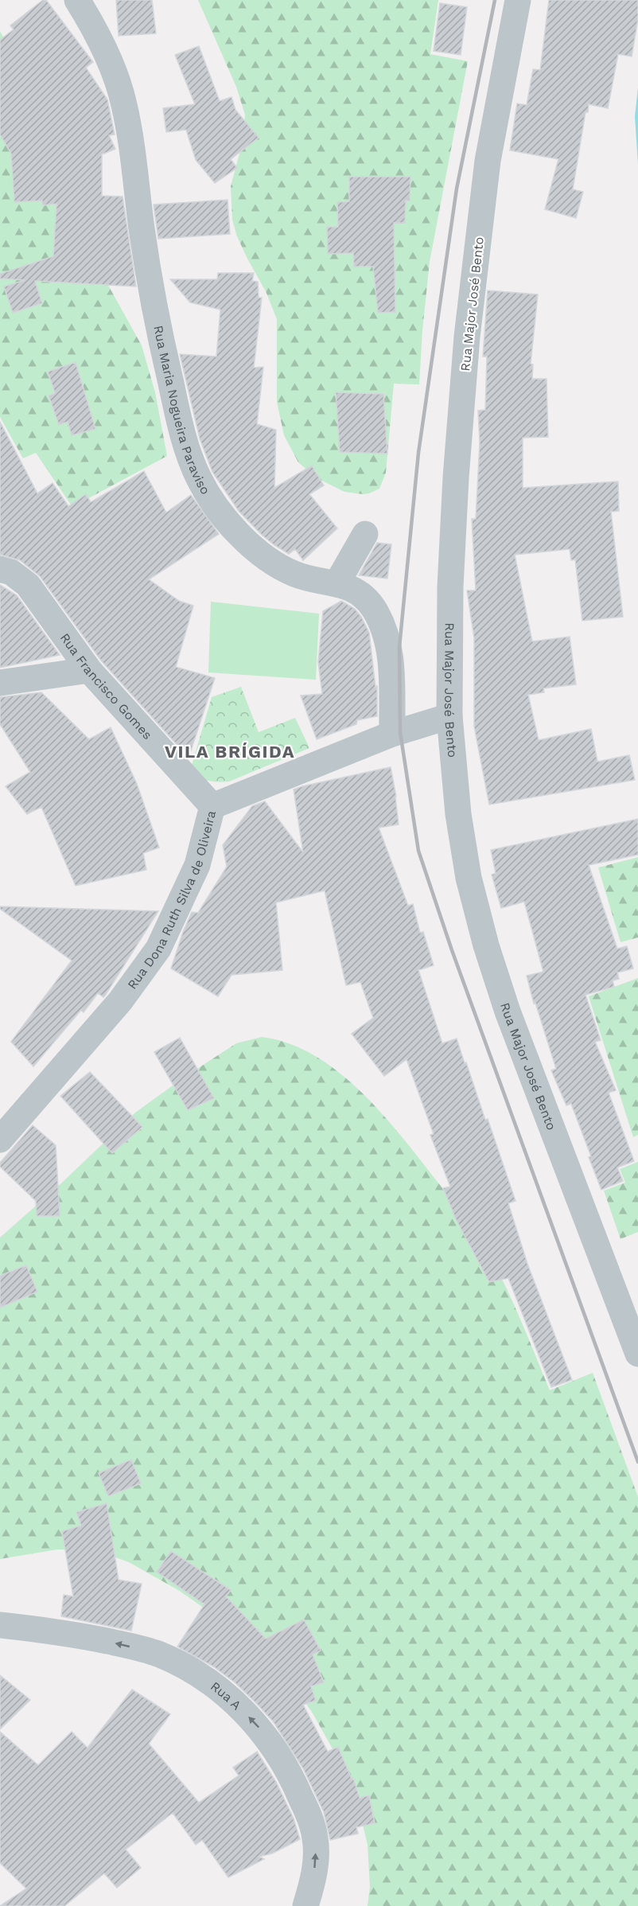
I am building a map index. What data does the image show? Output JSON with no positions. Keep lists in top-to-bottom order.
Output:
{
  "streets": {
    "street": [
      "Rua Major José Bento",
      "Rua Maria Nogueira Paraviso",
      "Rua Francisco Gomes",
      "Rua Dona Ruth Silva de Oliveira",
      "Rua A"
    ]
  },
  "crossings": [
    ["Rua Major José Bento", "Rua Dona Ruth Silva de Oliveira"],
    ["Rua Maria Nogueira Paraviso", "Rua Dona Ruth Silva de Oliveira"],
    ["Rua Francisco Gomes", "Rua Dona Ruth Silva de Oliveira"]
  ],
  "one_way": ["Rua A"],
  "districts": ["VILA BRÍGIDA"]
}
